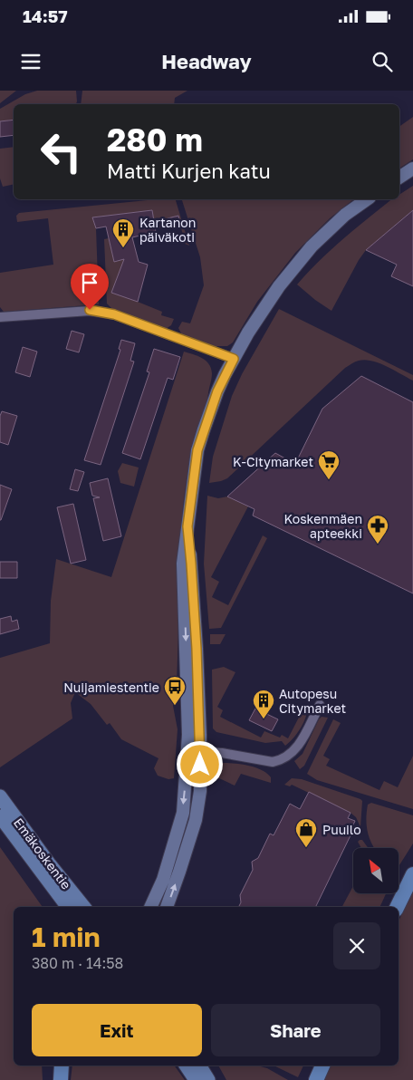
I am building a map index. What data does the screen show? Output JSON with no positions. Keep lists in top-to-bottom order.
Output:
{
  "streets": {
    "main road": ["Emäkoskentie"]
  },
  "places": {
    "building": ["Kartanon päiväkoti", "Autopesu Citymarket"],
    "supermarket": ["K-Citymarket"],
    "pharmacy": ["Koskenmäen apteekki"],
    "bus stop": ["Nuijamiestentie"],
    "shop": ["Puuilo"]
  },
  "north": "top left",
  "page": {
    "status": "14:57",
    "header": "Headway",
    "turn": ["280 m", "Matti Kurjen katu"],
    "heading": ["1 min", "380 m · 14:58"],
    "buttons": ["Exit", "Share"]
  }
}
